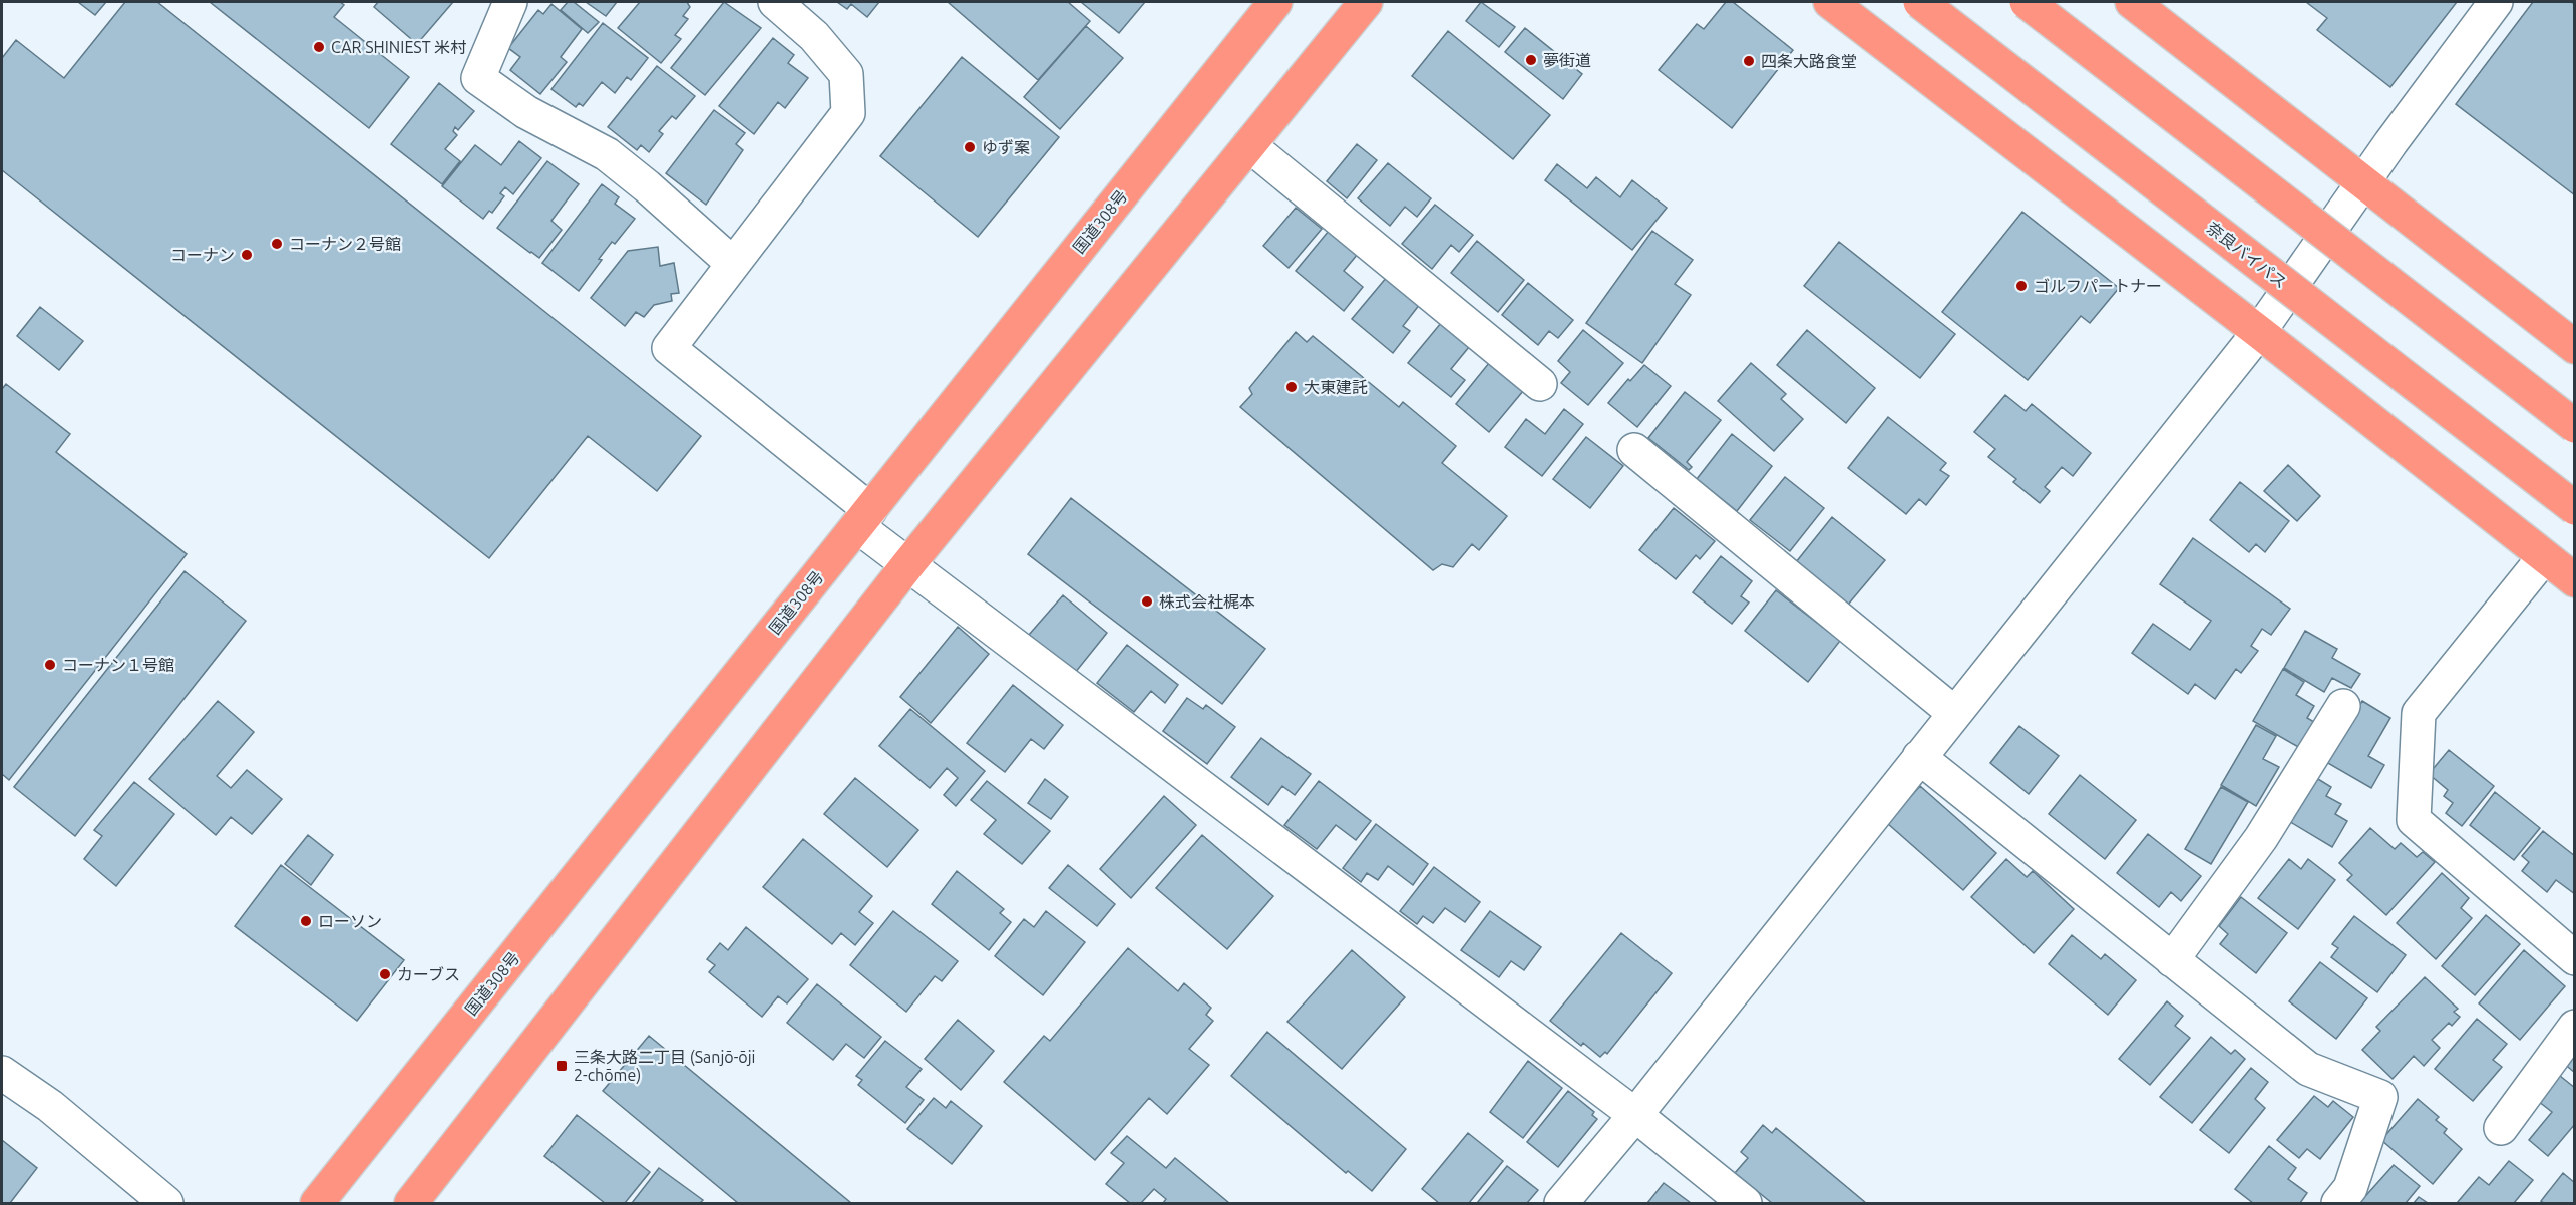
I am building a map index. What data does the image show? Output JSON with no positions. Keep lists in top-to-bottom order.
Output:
{
  "streets": {
    "highway": ["国道308号", "奈良バイパス"]
  },
  "places": {
    "other": [
      "CAR SHINIEST 米村",
      "夢街道",
      "四条大路食堂",
      "ゆず案",
      "コーナン２号館",
      "コーナン",
      "ゴルフパートナー",
      "大東建託",
      "株式会社梶本",
      "コーナン１号館",
      "ローソン",
      "カーブス"
    ],
    "transit": ["三条大路二丁目 (Sanjō-ōji 2-chōme)"]
  }
}
